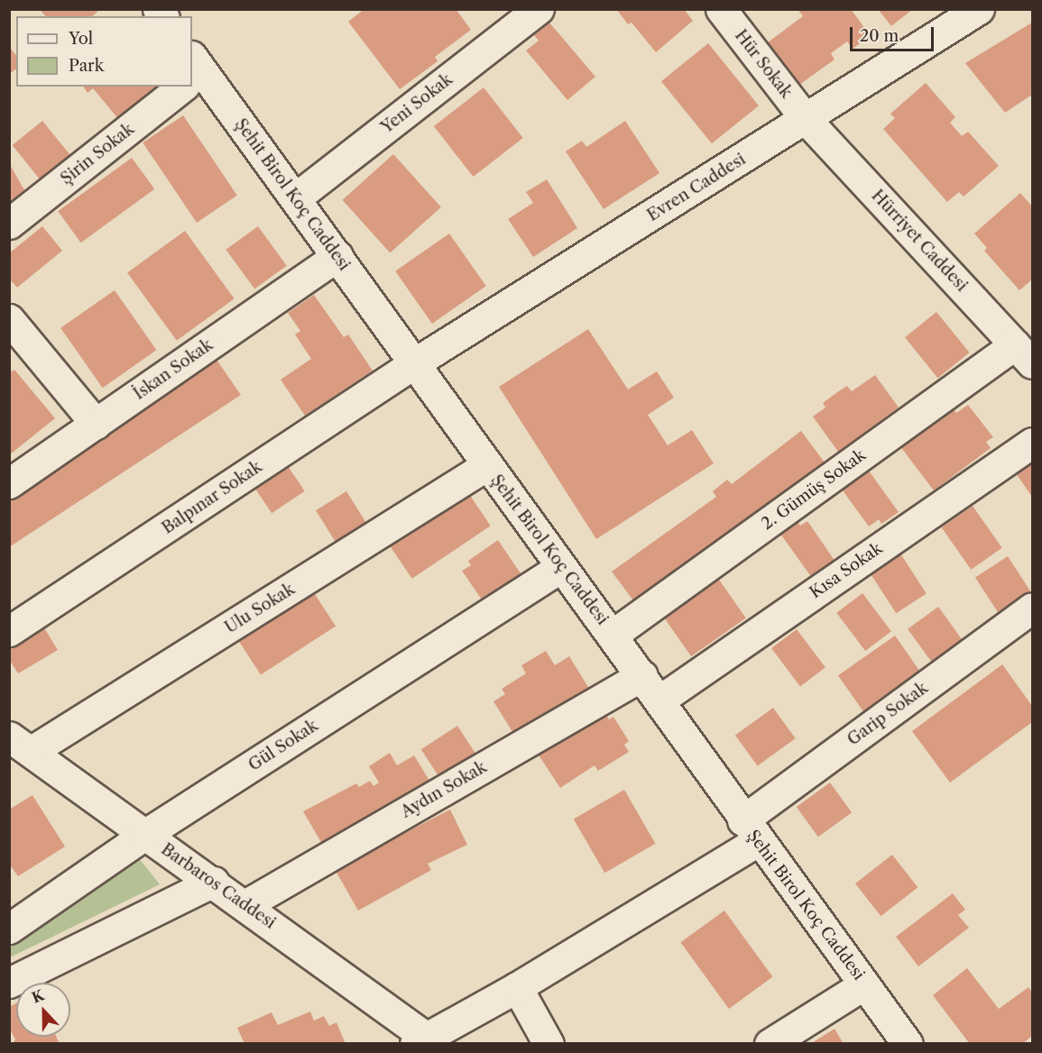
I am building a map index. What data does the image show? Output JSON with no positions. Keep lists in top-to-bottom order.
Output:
{
  "streets": {
    "street": [
      "Hür Sokak",
      "Yeni Sokak",
      "Şirin Sokak",
      "Evren Caddesi",
      "Şehit Birol Koç Caddesi",
      "Hürriyet Caddesi",
      "İskan Sokak",
      "2. Gümüş Sokak",
      "Balpınar Sokak",
      "Kısa Sokak",
      "Ulu Sokak",
      "Garip Sokak",
      "Gül Sokak",
      "Aydın Sokak",
      "Barbaros Caddesi"
    ]
  },
  "crossings": [
    ["Hür Sokak", "Evren Caddesi"],
    ["Hür Sokak", "Hürriyet Caddesi"],
    ["Yeni Sokak", "Şehit Birol Koç Caddesi"],
    ["Evren Caddesi", "Şehit Birol Koç Caddesi"],
    ["Evren Caddesi", "Hürriyet Caddesi"],
    ["Evren Caddesi", "Balpınar Sokak"],
    ["Şehit Birol Koç Caddesi", "İskan Sokak"],
    ["Şehit Birol Koç Caddesi", "2. Gümüş Sokak"],
    ["Şehit Birol Koç Caddesi", "Balpınar Sokak"],
    ["Şehit Birol Koç Caddesi", "Kısa Sokak"],
    ["Şehit Birol Koç Caddesi", "Ulu Sokak"],
    ["Şehit Birol Koç Caddesi", "Garip Sokak"],
    ["Şehit Birol Koç Caddesi", "Gül Sokak"],
    ["Şehit Birol Koç Caddesi", "Aydın Sokak"],
    ["Hürriyet Caddesi", "2. Gümüş Sokak"],
    ["Ulu Sokak", "Barbaros Caddesi"],
    ["Garip Sokak", "Barbaros Caddesi"],
    ["Gül Sokak", "Barbaros Caddesi"],
    ["Aydın Sokak", "Barbaros Caddesi"]
  ],
  "legend": ["Yol", "Park"],
  "scale_bar": "20 m",
  "north": "top"
}
